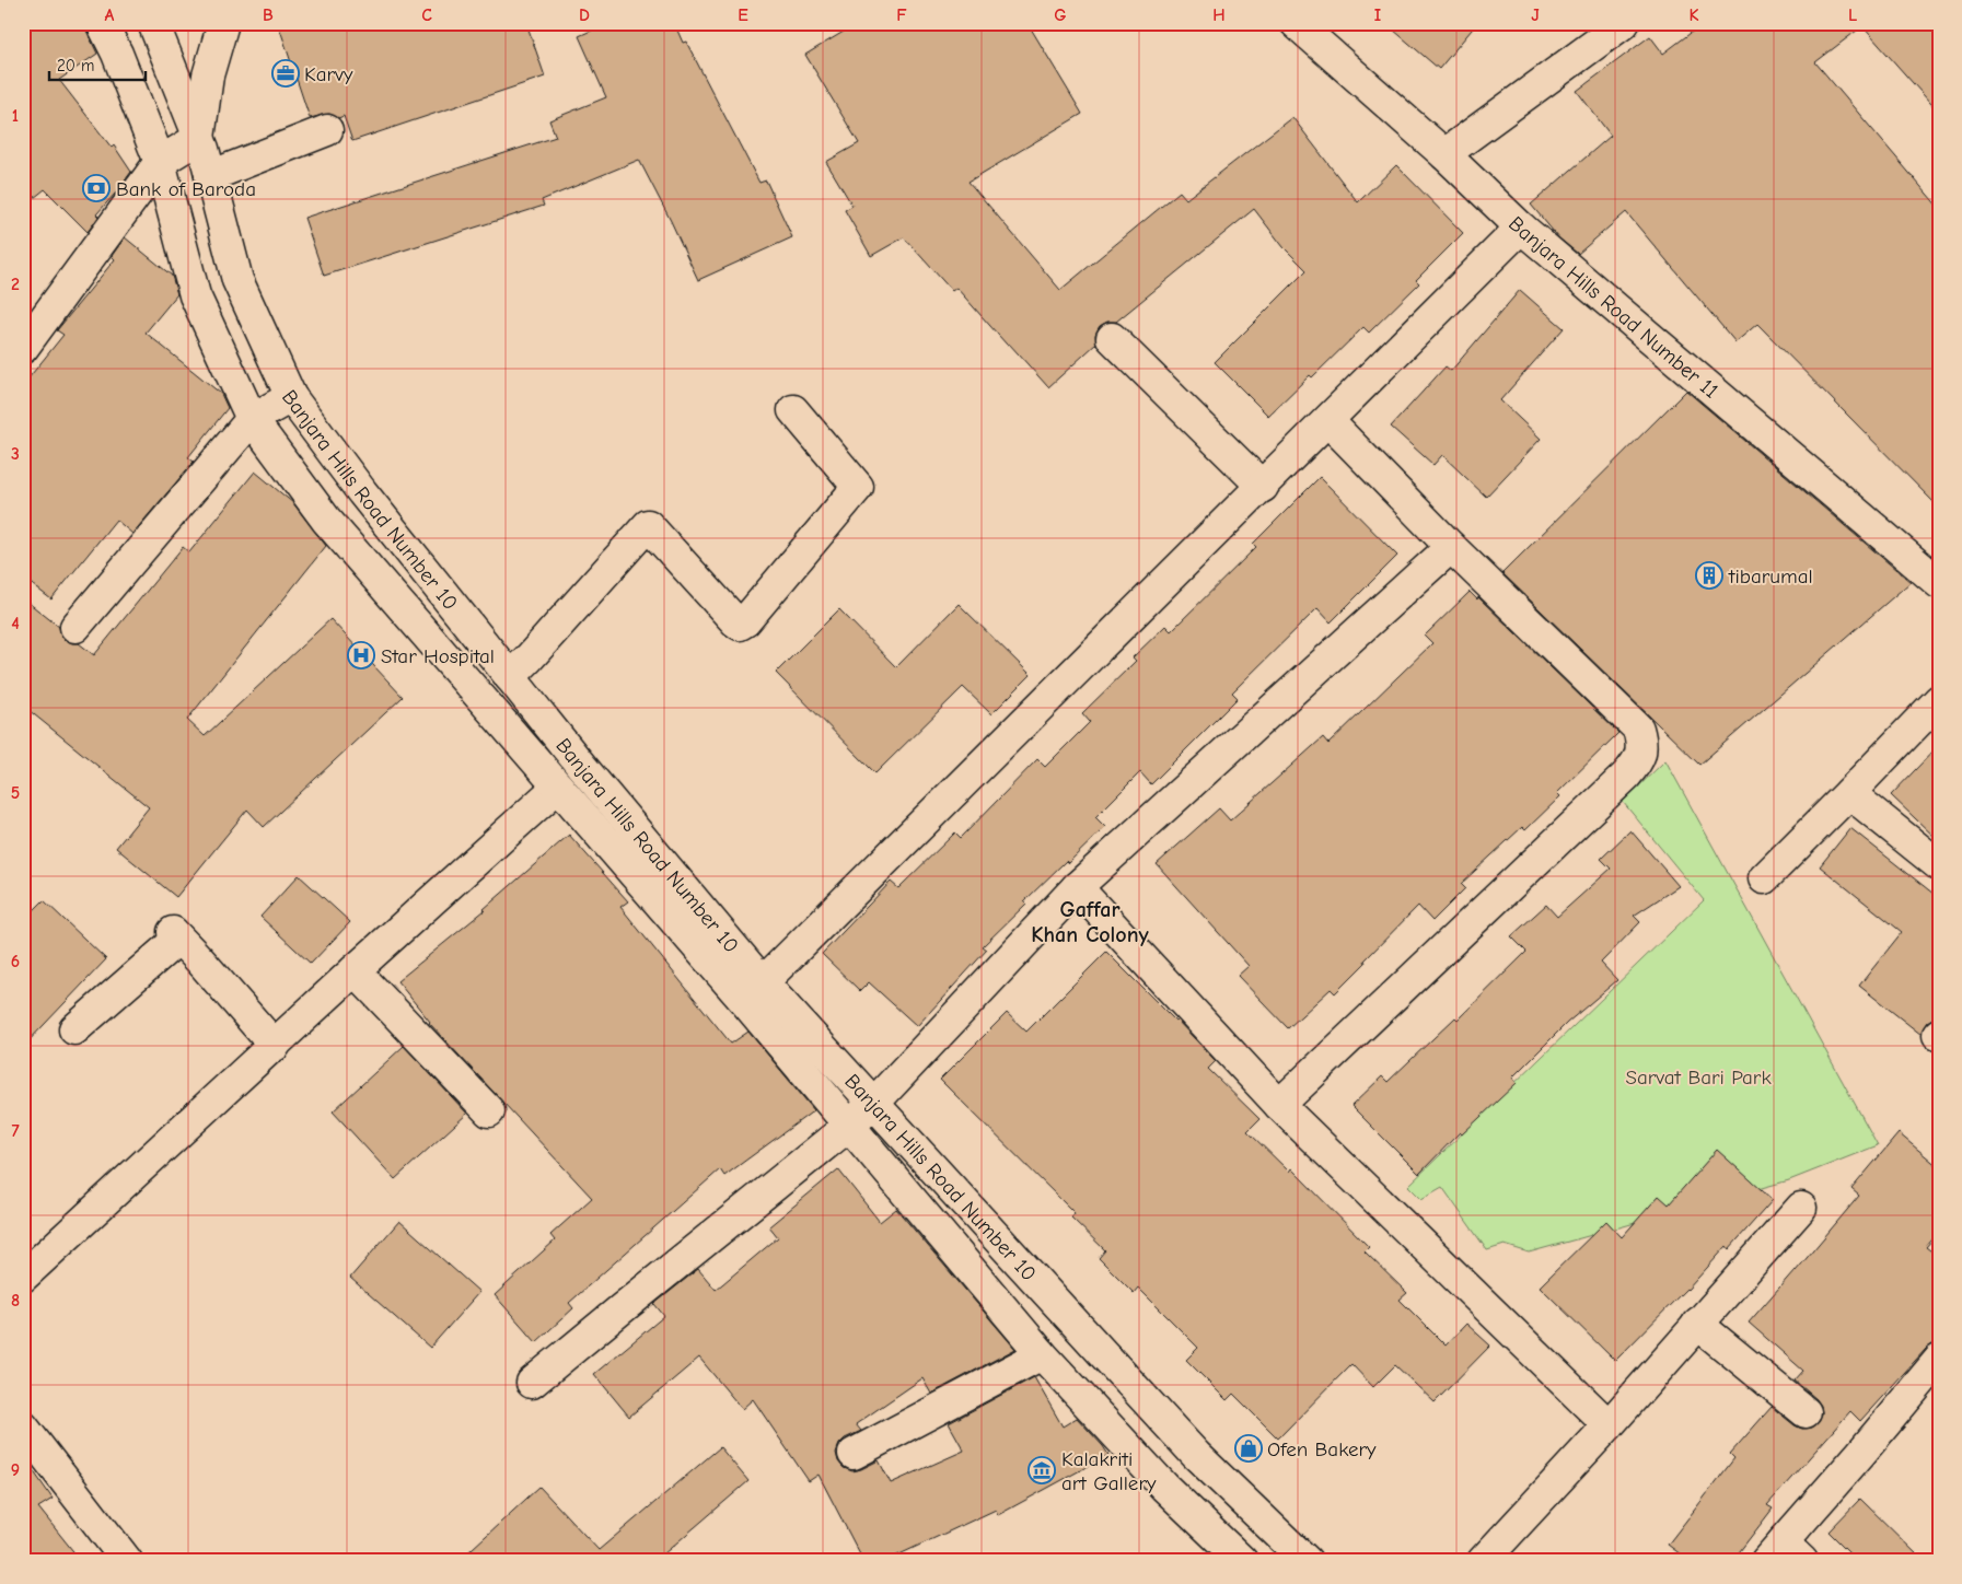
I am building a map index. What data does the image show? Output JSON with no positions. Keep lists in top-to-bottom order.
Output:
{
  "streets": {
    "street": ["Banjara Hills Road Number 11", "Banjara Hills Road Number 10"]
  },
  "districts": ["Gaffar Khan Colony"],
  "parks": ["Sarvat Bari Park"],
  "places": {
    "office": ["Karvy"],
    "bank": ["Bank of Baroda"],
    "building": ["tibarumal"],
    "hospital": ["Star Hospital"],
    "shop": ["Ofen Bakery"],
    "museum": ["Kalakriti art Gallery"]
  },
  "scale_bar": "20 m",
  "grid": {
    "columns": [
      "A",
      "B",
      "C",
      "D",
      "E",
      "F",
      "G",
      "H",
      "I",
      "J",
      "K",
      "L"
    ],
    "rows": [
      "1",
      "2",
      "3",
      "4",
      "5",
      "6",
      "7",
      "8",
      "9"
    ]
  }
}
